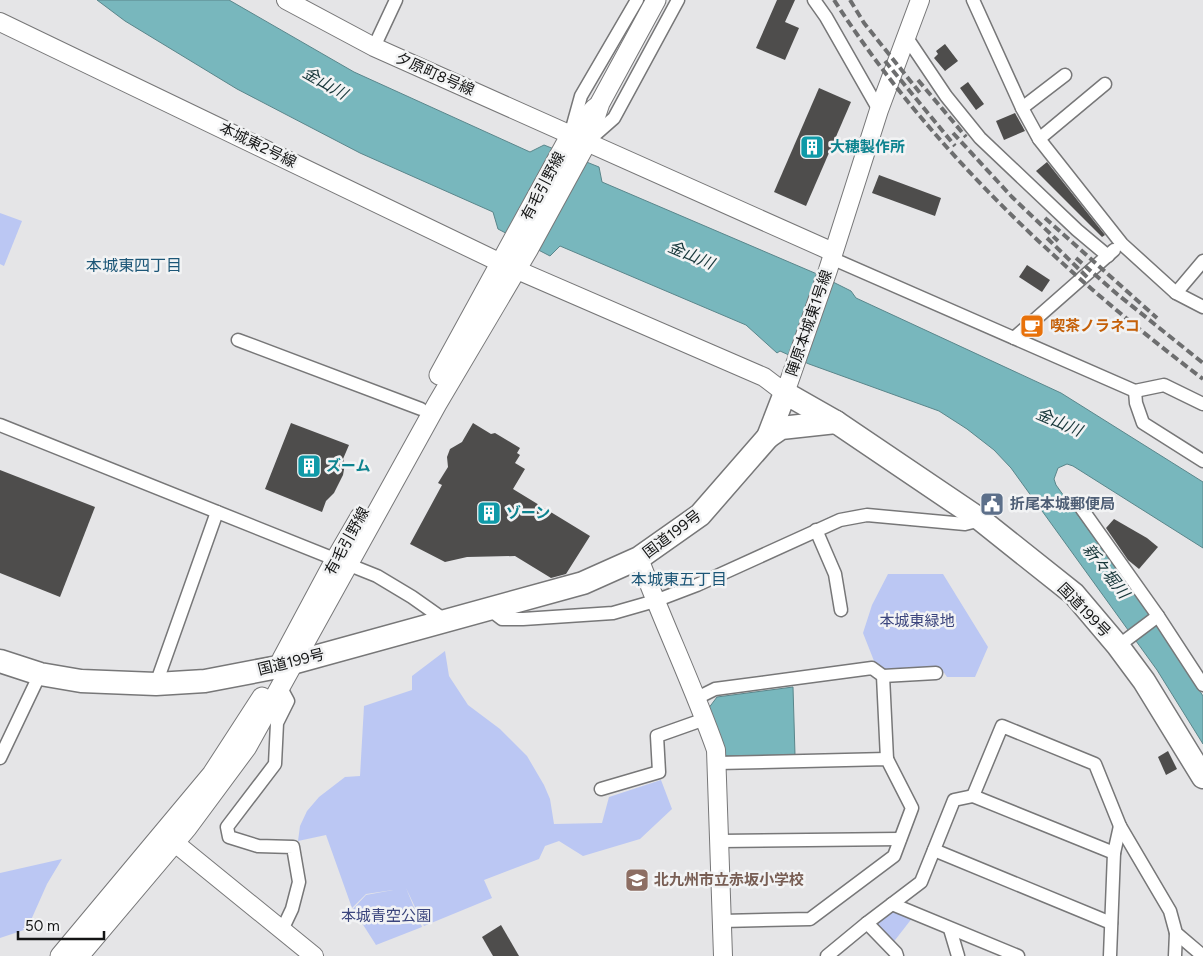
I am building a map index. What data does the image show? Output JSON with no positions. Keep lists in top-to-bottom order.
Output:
{
  "streets": {
    "highway": ["国道199号"],
    "main road": ["有毛引野線"],
    "street": ["夕原町8号線", "本城東2号線", "陣原本城東1号線"]
  },
  "crossings": [
    ["夕原町8号線", "有毛引野線"],
    ["夕原町8号線", "陣原本城東1号線"],
    ["本城東2号線", "有毛引野線"],
    ["本城東2号線", "陣原本城東1号線"],
    ["有毛引野線", "陣原本城東1号線"],
    ["有毛引野線", "国道199号"],
    ["陣原本城東1号線", "国道199号"]
  ],
  "districts": ["本城東四丁目", "本城東五丁目"],
  "water": ["金山川", "新々堀川"],
  "parks": ["本城東緑地", "本城青空公園"],
  "places": {
    "building": ["大穂製作所", "ズーム", "ゾーン"],
    "cafe": ["喫茶ノラネコ"],
    "public building": ["折尾本城郵便局"],
    "school or university": ["北九州市立赤坂小学校"]
  },
  "scale_bar": "50 m"
}
